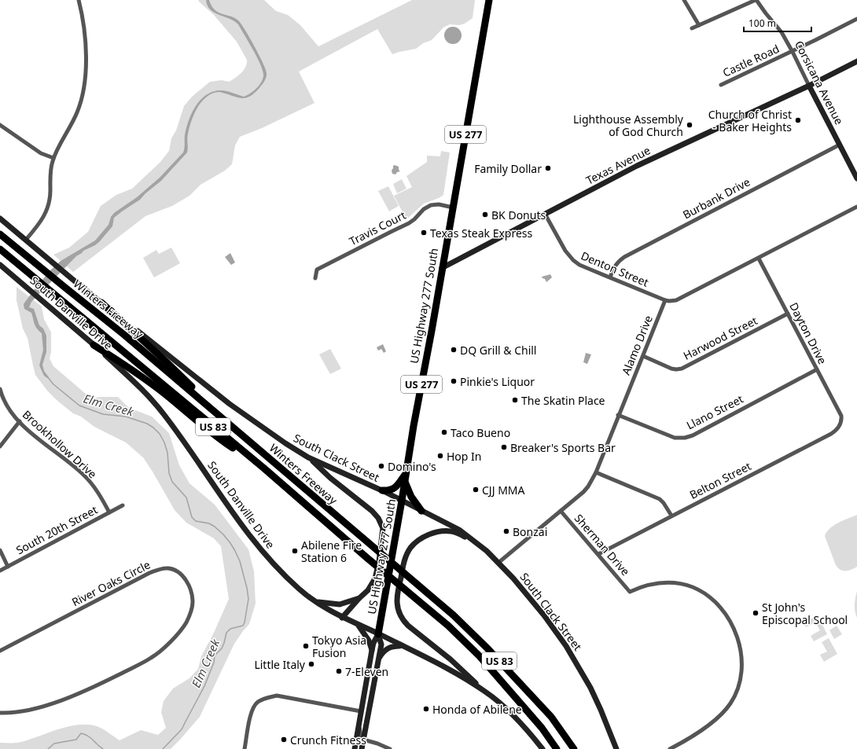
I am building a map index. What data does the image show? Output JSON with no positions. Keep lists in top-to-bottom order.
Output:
{
  "streets": {
    "highway": [
      "US 277",
      "US Highway 277 South",
      "Winters Freeway",
      "US 83"
    ],
    "main road": [
      "Corsicana Avenue",
      "Texas Avenue",
      "South Danville Drive",
      "South Clack Street"
    ],
    "street": [
      "Castle Road",
      "Burbank Drive",
      "Travis Court",
      "Denton Street",
      "Dayton Drive",
      "Harwood Street",
      "Alamo Drive",
      "Llano Street",
      "Brookhollow Drive",
      "Belton Street",
      "South 20th Street",
      "Sherman Drive",
      "River Oaks Circle"
    ]
  },
  "crossings": [
    ["Castle Road", "Corsicana Avenue"],
    ["Corsicana Avenue", "Texas Avenue"],
    ["Corsicana Avenue", "Burbank Drive"],
    ["Texas Avenue", "Denton Street"],
    ["Texas Avenue", "US Highway 277 South"],
    ["Burbank Drive", "Denton Street"],
    ["Travis Court", "US Highway 277 South"],
    ["Denton Street", "Alamo Drive"],
    ["US Highway 277 South", "South Danville Drive"],
    ["US Highway 277 South", "South Clack Street"],
    ["Dayton Drive", "Harwood Street"],
    ["Dayton Drive", "Llano Street"],
    ["Dayton Drive", "Belton Street"],
    ["Harwood Street", "Alamo Drive"],
    ["Alamo Drive", "Llano Street"],
    ["Alamo Drive", "South Clack Street"],
    ["Alamo Drive", "Sherman Drive"],
    ["Brookhollow Drive", "South 20th Street"],
    ["Belton Street", "Sherman Drive"]
  ],
  "water": ["Elm Creek"],
  "places": [
    "Church of Christ - Baker Heights",
    "Lighthouse Assembly of God Church",
    "Family Dollar",
    "BK Donuts",
    "Texas Steak Express",
    "DQ Grill & Chill",
    "Pinkie's Liquor",
    "The Skatin Place",
    "Taco Bueno",
    "Breaker's Sports Bar",
    "Hop In",
    "Domino's",
    "CJJ MMA",
    "Bonzai",
    "Abilene Fire Station 6",
    "St John's Episcopal School",
    "Tokyo Asia Fusion",
    "Little Italy",
    "7-Eleven",
    "Honda of Abilene",
    "Crunch Fitness"
  ],
  "scale_bar": "100 m"
}
